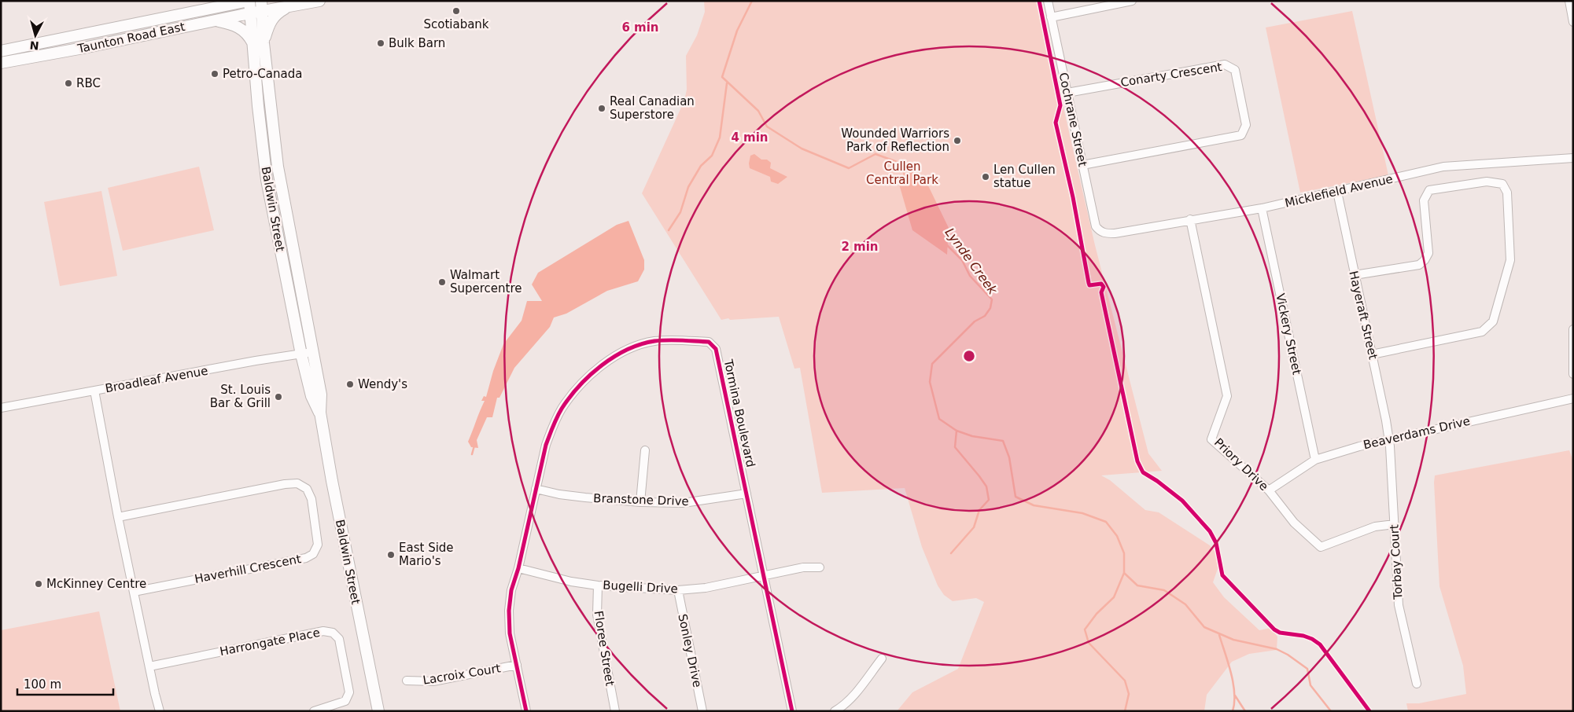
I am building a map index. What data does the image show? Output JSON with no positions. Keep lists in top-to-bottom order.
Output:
{
  "streets": {
    "main road": ["Taunton Road East", "Baldwin Street"],
    "street": [
      "Conarty Crescent",
      "Cochrane Street",
      "Micklefield Avenue",
      "Hayeraft Street",
      "Vickery Street",
      "Broadleaf Avenue",
      "Tormina Boulevard",
      "Beaverdams Drive",
      "Priory Drive",
      "Branstone Drive",
      "Torbay Court",
      "Haverhill Crescent",
      "Bugelli Drive",
      "Harrongate Place",
      "Floree Street",
      "Sonley Drive",
      "Lacroix Court"
    ]
  },
  "crossings": [
    ["Taunton Road East", "Baldwin Street"],
    ["Conarty Crescent", "Cochrane Street"],
    ["Cochrane Street", "Micklefield Avenue"],
    ["Micklefield Avenue", "Hayeraft Street"],
    ["Micklefield Avenue", "Vickery Street"],
    ["Micklefield Avenue", "Priory Drive"],
    ["Baldwin Street", "Broadleaf Avenue"],
    ["Hayeraft Street", "Beaverdams Drive"],
    ["Hayeraft Street", "Torbay Court"],
    ["Vickery Street", "Beaverdams Drive"],
    ["Tormina Boulevard", "Branstone Drive"],
    ["Tormina Boulevard", "Bugelli Drive"],
    ["Tormina Boulevard", "Lacroix Court"],
    ["Beaverdams Drive", "Priory Drive"],
    ["Beaverdams Drive", "Torbay Court"],
    ["Priory Drive", "Torbay Court"],
    ["Bugelli Drive", "Floree Street"],
    ["Bugelli Drive", "Sonley Drive"]
  ],
  "water": ["Lynde Creek"],
  "parks": ["Cullen Central Park"],
  "places": [
    "Scotiabank",
    "Bulk Barn",
    "Petro-Canada",
    "RBC",
    "Real Canadian Superstore",
    "Wounded Warriors Park of Reflection",
    "Len Cullen statue",
    "Walmart Supercentre",
    "Wendy's",
    "St. Louis Bar & Grill",
    "East Side Mario's",
    "McKinney Centre"
  ],
  "scale_bar": "100 m",
  "north": "bottom",
  "rings": ["6 min", "4 min", "2 min"]
}
